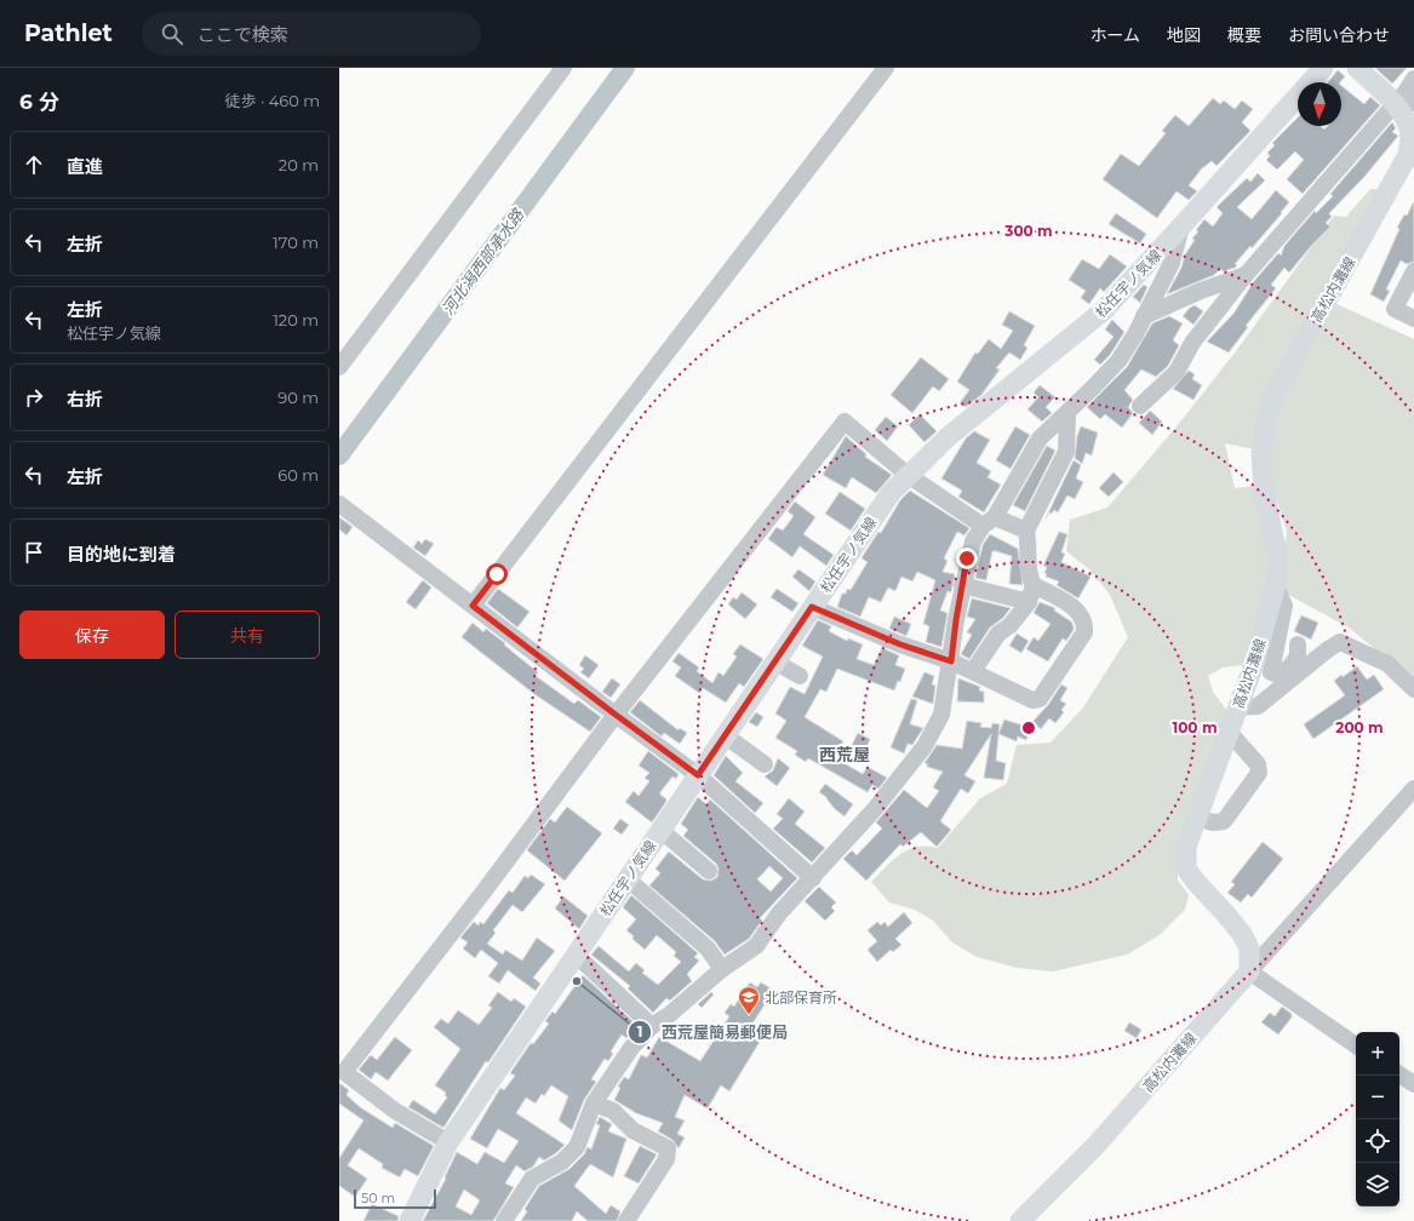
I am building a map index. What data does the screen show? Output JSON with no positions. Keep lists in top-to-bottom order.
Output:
{
  "streets": {
    "main road": ["松任宇ノ気線", "高松内灘線"]
  },
  "districts": ["西荒屋"],
  "water": ["河北潟西部承水路"],
  "places": {
    "other": ["西荒屋簡易郵便局"],
    "school or university": ["北部保育所"]
  },
  "scale_bar": "50 m",
  "north": "bottom",
  "page": {
    "header": "Pathlet",
    "search": "ここで検索",
    "nav": [
      "ホーム",
      "地図",
      "概要",
      "お問い合わせ"
    ],
    "heading": ["6 分", "徒歩 · 460 m"],
    "list": [
      ["直進", "20 m"],
      ["左折", "170 m"],
      ["左折", "松任宇ノ気線", "120 m"],
      ["右折", "90 m"],
      ["左折", "60 m"],
      "目的地に到着"
    ],
    "buttons": ["保存", "共有"],
    "map_buttons": ["+", "−"],
    "scale": "50 m"
  },
  "rings": ["300 m", "100 m", "200 m"]
}
